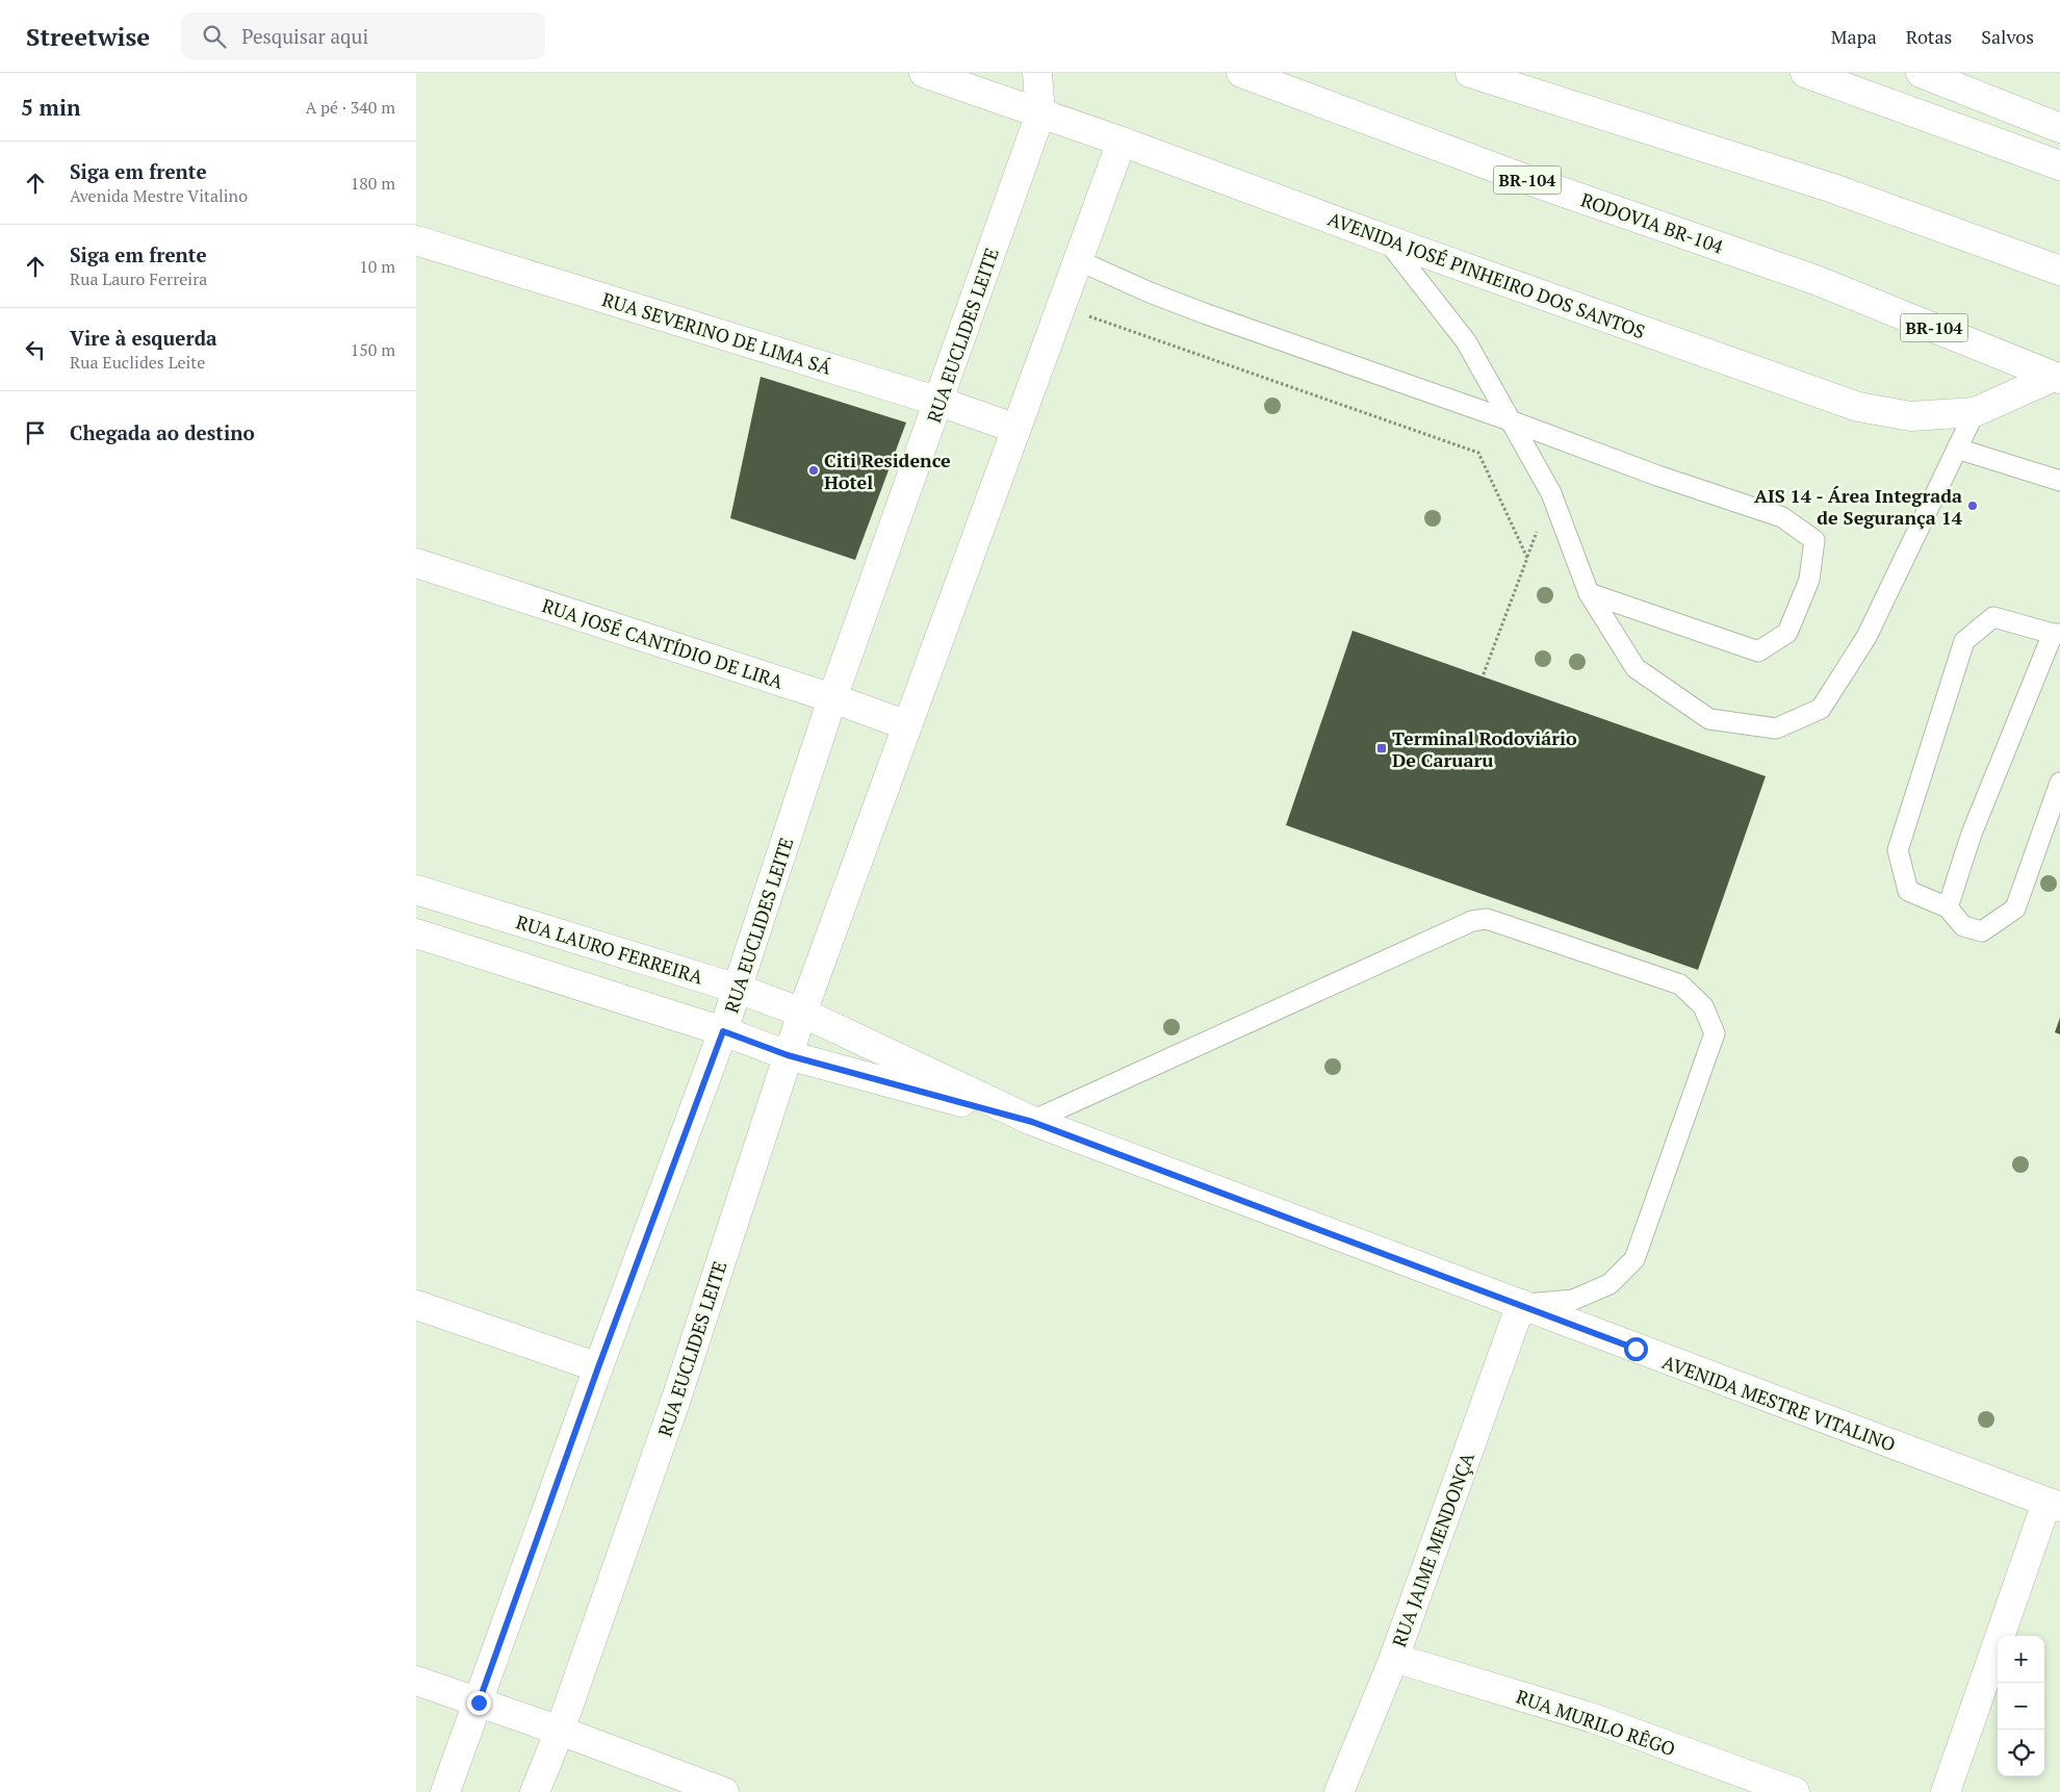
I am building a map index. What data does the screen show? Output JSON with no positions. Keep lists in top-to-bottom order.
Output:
{
  "streets": {
    "main road": [
      "BR-104",
      "RODOVIA BR-104",
      "AVENIDA JOSÉ PINHEIRO DOS SANTOS",
      "RUA SEVERINO DE LIMA SÁ",
      "RUA EUCLIDES LEITE",
      "RUA JOSÉ CANTÍDIO DE LIRA",
      "RUA LAURO FERREIRA",
      "AVENIDA MESTRE VITALINO",
      "RUA JAIME MENDONÇA",
      "RUA MURILO RÊGO"
    ]
  },
  "crossings": [
    ["RODOVIA BR-104", "AVENIDA JOSÉ PINHEIRO DOS SANTOS"],
    ["AVENIDA JOSÉ PINHEIRO DOS SANTOS", "RUA EUCLIDES LEITE"],
    ["RUA SEVERINO DE LIMA SÁ", "RUA EUCLIDES LEITE"],
    ["RUA EUCLIDES LEITE", "RUA JOSÉ CANTÍDIO DE LIRA"],
    ["RUA EUCLIDES LEITE", "RUA LAURO FERREIRA"],
    ["RUA EUCLIDES LEITE", "AVENIDA MESTRE VITALINO"],
    ["RUA LAURO FERREIRA", "AVENIDA MESTRE VITALINO"],
    ["AVENIDA MESTRE VITALINO", "RUA JAIME MENDONÇA"],
    ["RUA JAIME MENDONÇA", "RUA MURILO RÊGO"]
  ],
  "places": {
    "other": ["Citi Residence Hotel", "AIS 14 - Área Integrada de Segurança 14"],
    "transit": ["Terminal Rodoviário De Caruaru"]
  },
  "page": {
    "header": "Streetwise",
    "search": "Pesquisar aqui",
    "nav": ["Mapa", "Rotas", "Salvos"],
    "heading": ["5 min", "A pé · 340 m"],
    "list": [
      ["Siga em frente", "Avenida Mestre Vitalino", "180 m"],
      ["Siga em frente", "Rua Lauro Ferreira", "10 m"],
      ["Vire à esquerda", "Rua Euclides Leite", "150 m"],
      "Chegada ao destino"
    ],
    "map_buttons": ["+", "−"]
  }
}
